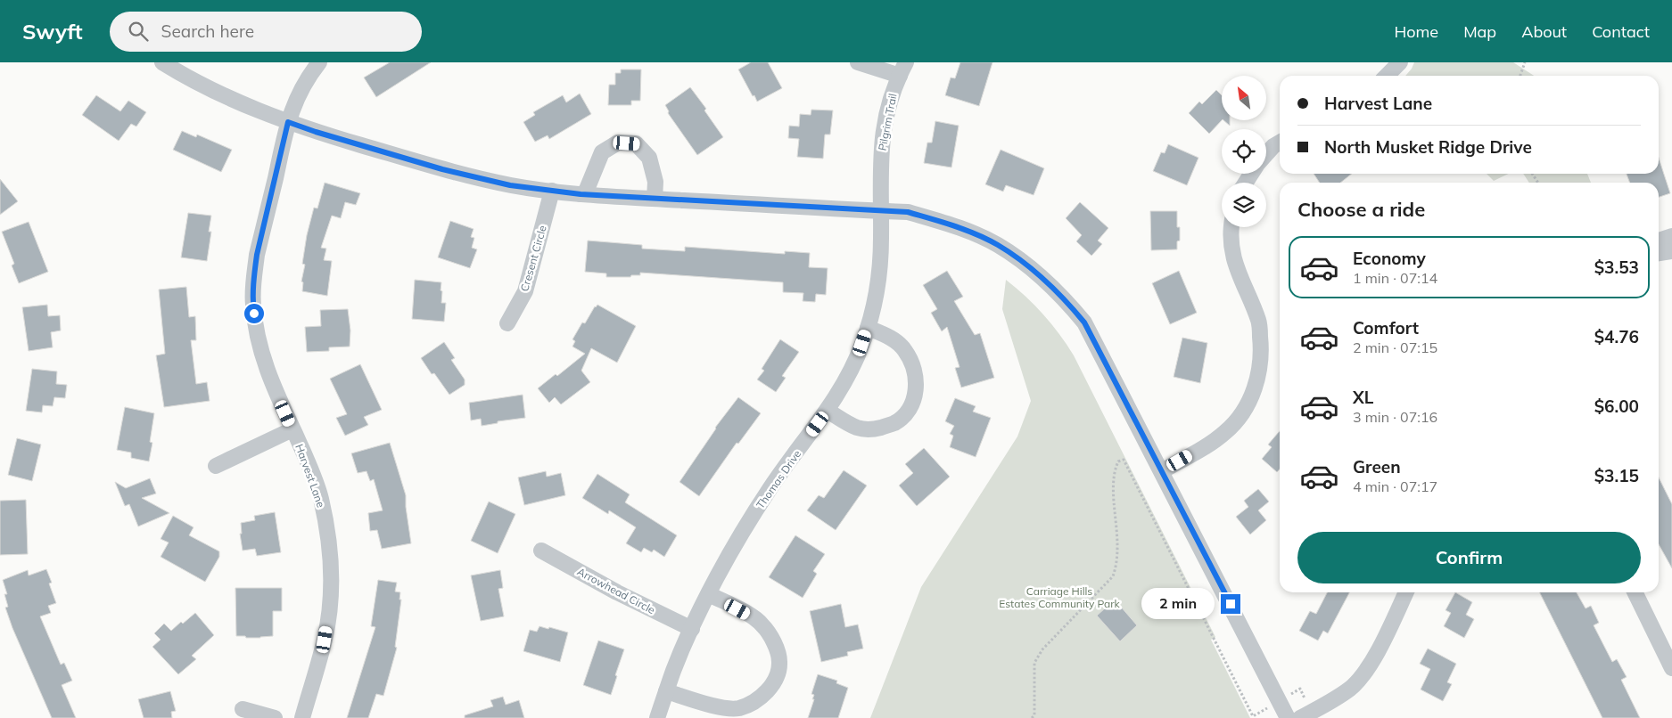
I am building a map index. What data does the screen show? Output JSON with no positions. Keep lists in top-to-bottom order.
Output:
{
  "streets": {
    "street": [
      "Pilgrim Trail",
      "Cresent Circle",
      "Harvest Lane",
      "Thomas Drive",
      "Arrowhead Circle"
    ]
  },
  "crossings": [
    ["Pilgrim Trail", "Thomas Drive"],
    ["Thomas Drive", "Arrowhead Circle"]
  ],
  "parks": ["Carriage Hills Estates Community Park"],
  "north": "top left",
  "page": {
    "header": "Swyft",
    "search": "Search here",
    "nav": [
      "Home",
      "Map",
      "About",
      "Contact"
    ],
    "banner": ["Harvest Lane", "North Musket Ridge Drive"],
    "heading": "Choose a ride",
    "list": [
      {
        "name": "Economy",
        "note": "1 min · 07:14",
        "value": "$3.53"
      },
      {
        "name": "Comfort",
        "note": "2 min · 07:15",
        "value": "$4.76"
      },
      {
        "name": "XL",
        "note": "3 min · 07:16",
        "value": "$6.00"
      },
      {
        "name": "Green",
        "note": "4 min · 07:17",
        "value": "$3.15"
      }
    ],
    "buttons": "Confirm",
    "bubble": "2 min"
  }
}
